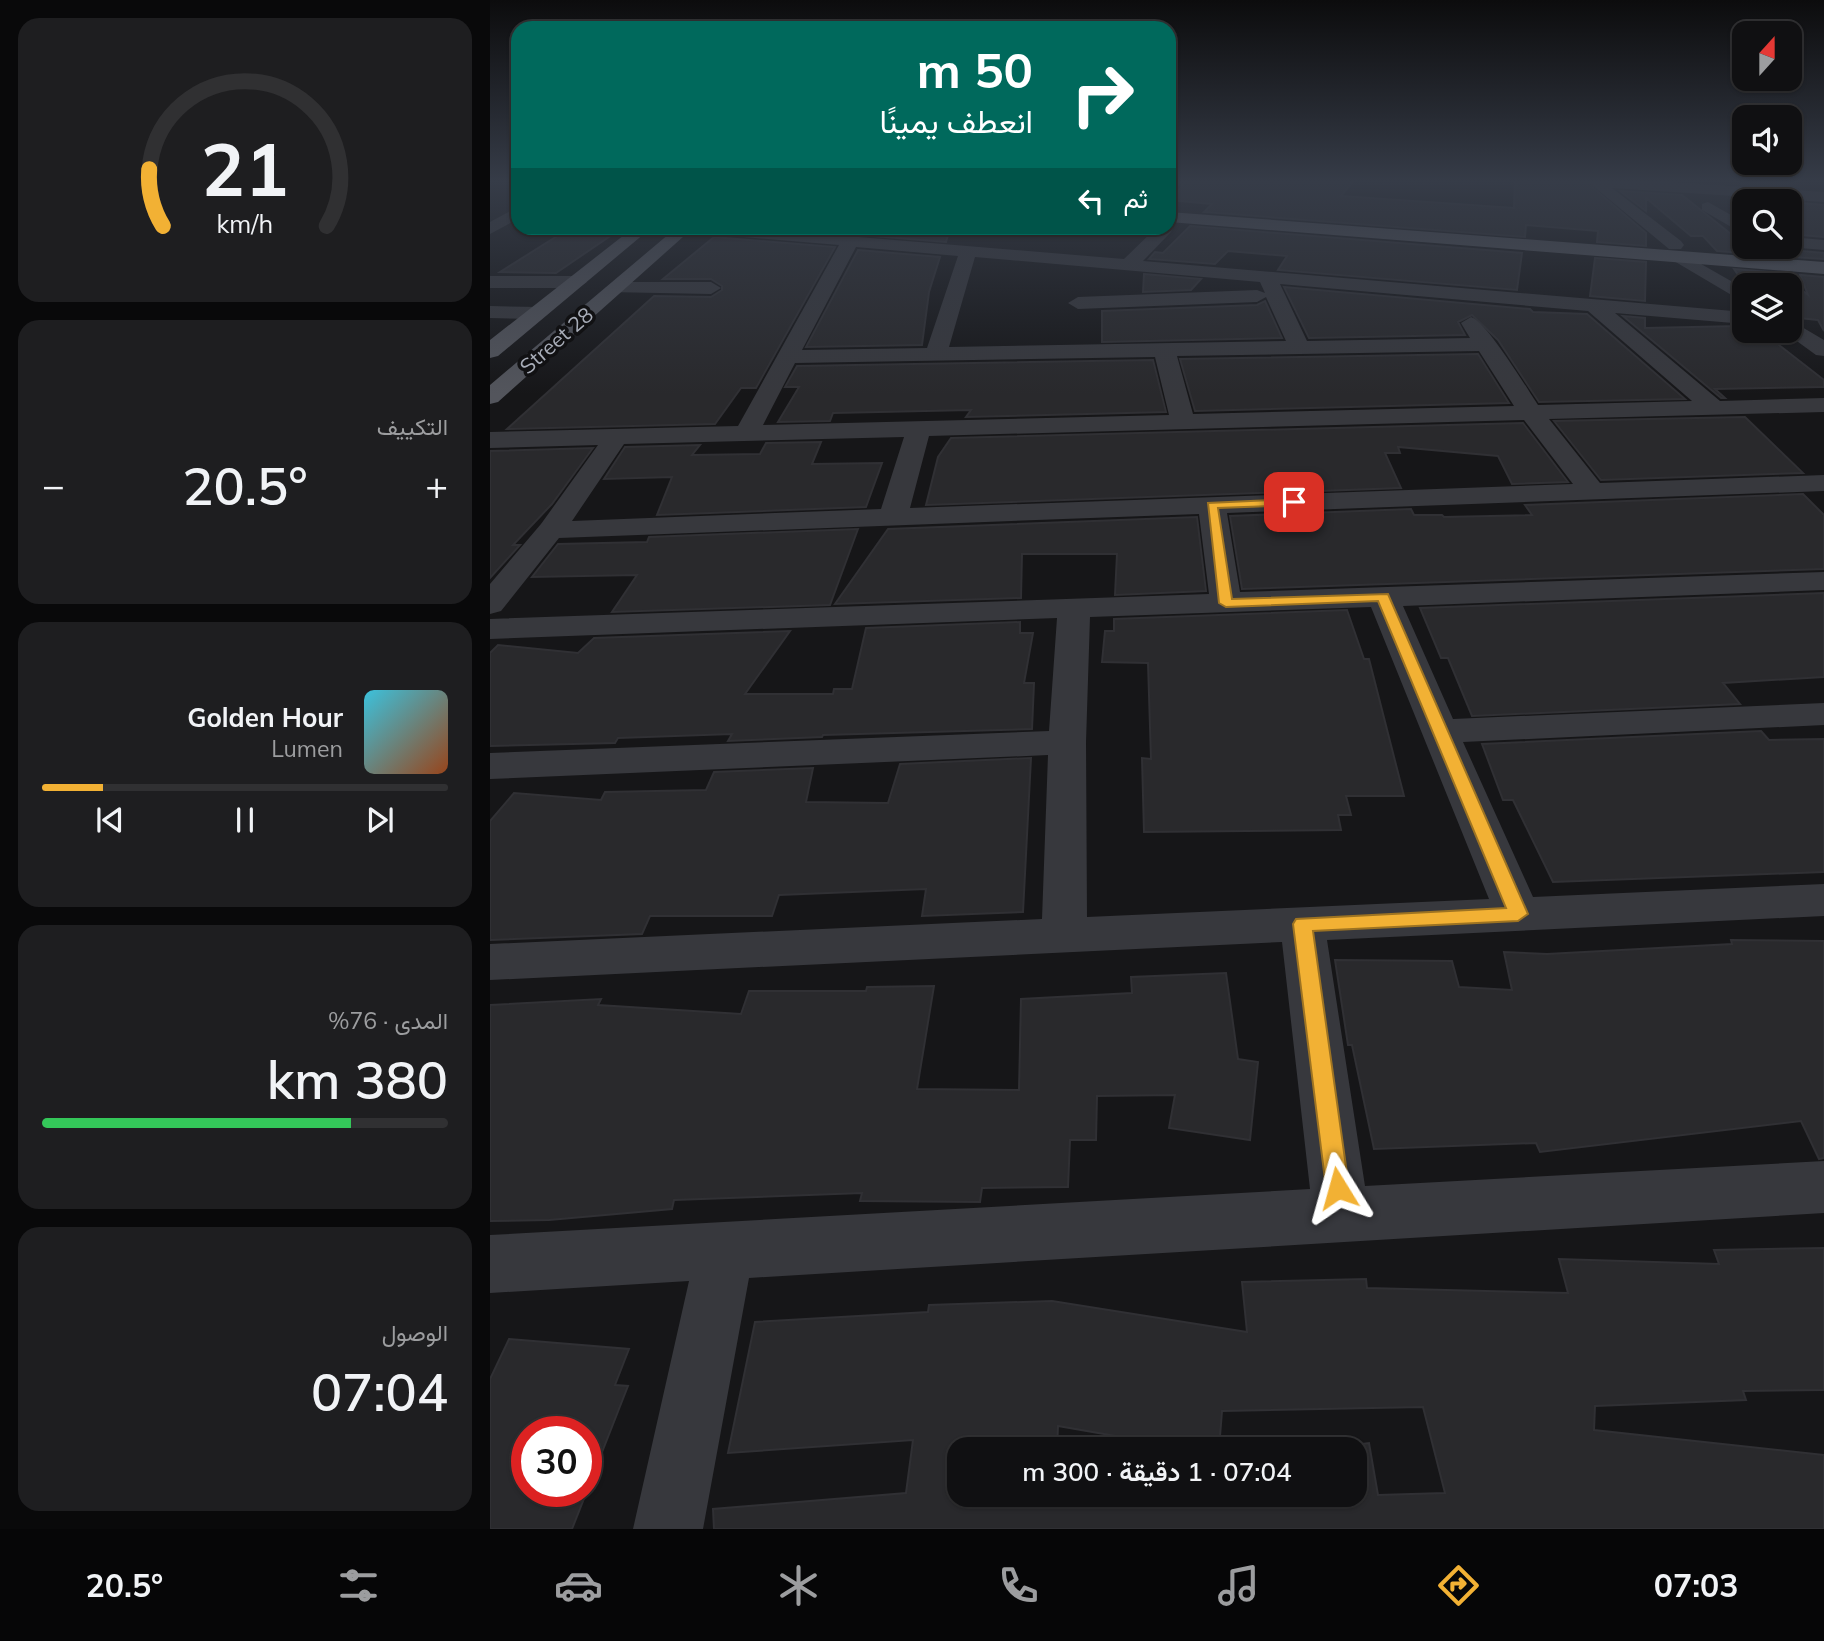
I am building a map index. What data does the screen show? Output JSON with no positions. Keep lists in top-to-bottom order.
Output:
{
  "streets": {
    "main road": ["Street 28"]
  },
  "north": "top",
  "page": {
    "turn": ["50 m", "انعطف يمينًا"],
    "then": "ثم",
    "tile": [
      "التكييف",
      ["المدى · 76%", "380 km"],
      ["الوصول", "07:04"]
    ],
    "heat": ["−", "20.5°", "+"],
    "song": ["Golden Hour", "Lumen"],
    "limit": "30",
    "trip": "07:04 · 1 دقيقة · 300 m",
    "tabs": ["07:03", "20.5°"],
    "gauge": ["21", "km/h"]
  }
}
